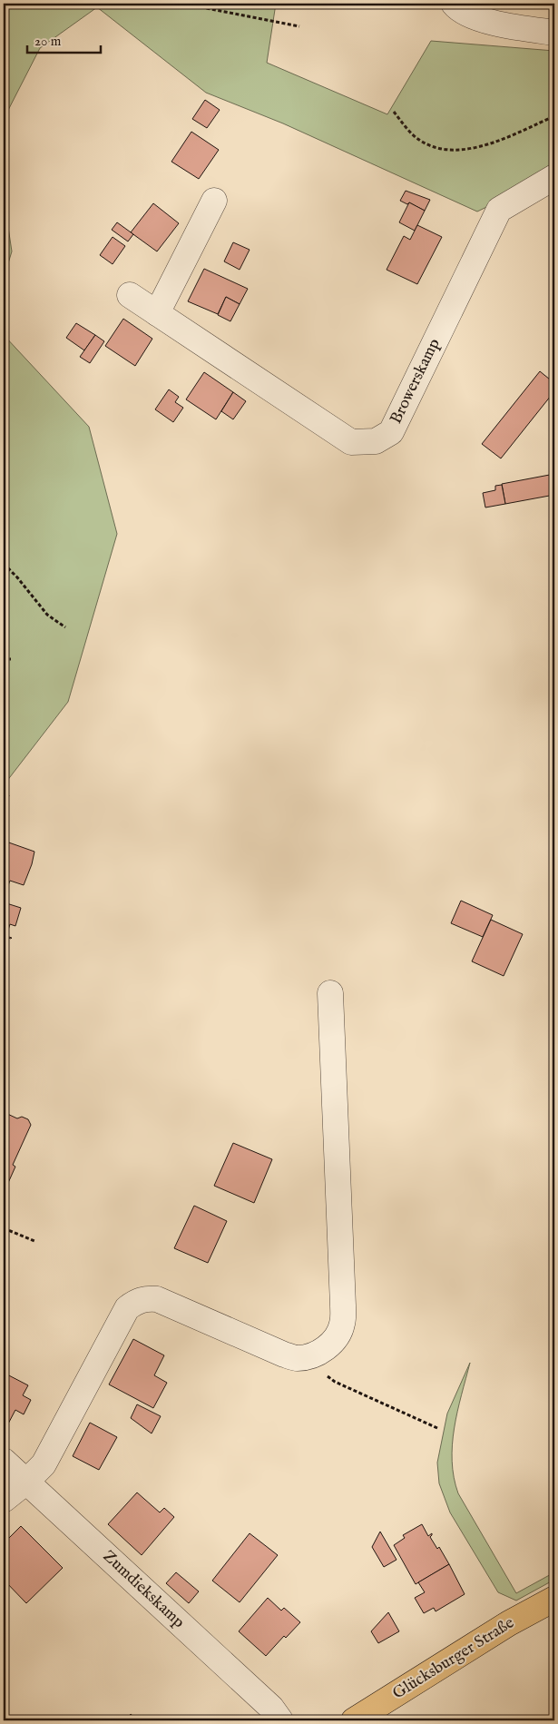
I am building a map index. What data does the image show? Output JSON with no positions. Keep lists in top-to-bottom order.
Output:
{
  "streets": {
    "main road": ["Glücksburger Straße"],
    "street": ["Browerskamp", "Zumdiekskamp"]
  },
  "scale_bar": "20 m"
}
